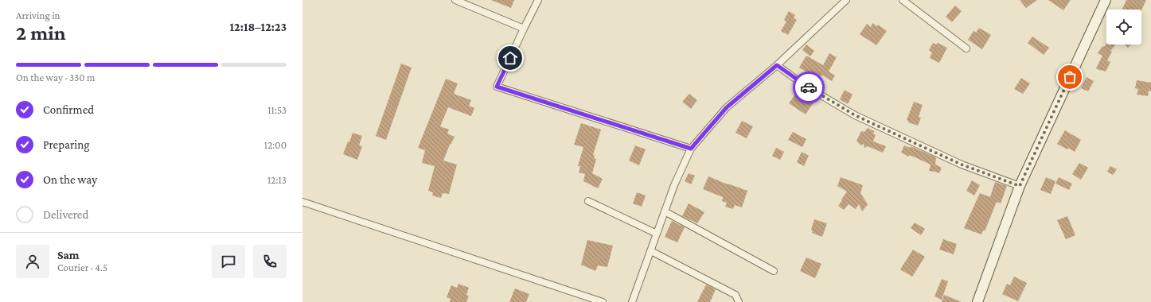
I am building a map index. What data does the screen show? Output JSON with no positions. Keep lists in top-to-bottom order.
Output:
{
  "page": {
    "heading": ["2 min", "Arriving in", "12:18–12:23"],
    "panel": ["Sam", "Courier · 4.5"],
    "bar": "On the way · 330 m",
    "list": [
      ["Confirmed", "11:53"],
      ["Preparing", "12:00"],
      ["On the way", "12:13"],
      "Delivered"
    ]
  }
}
